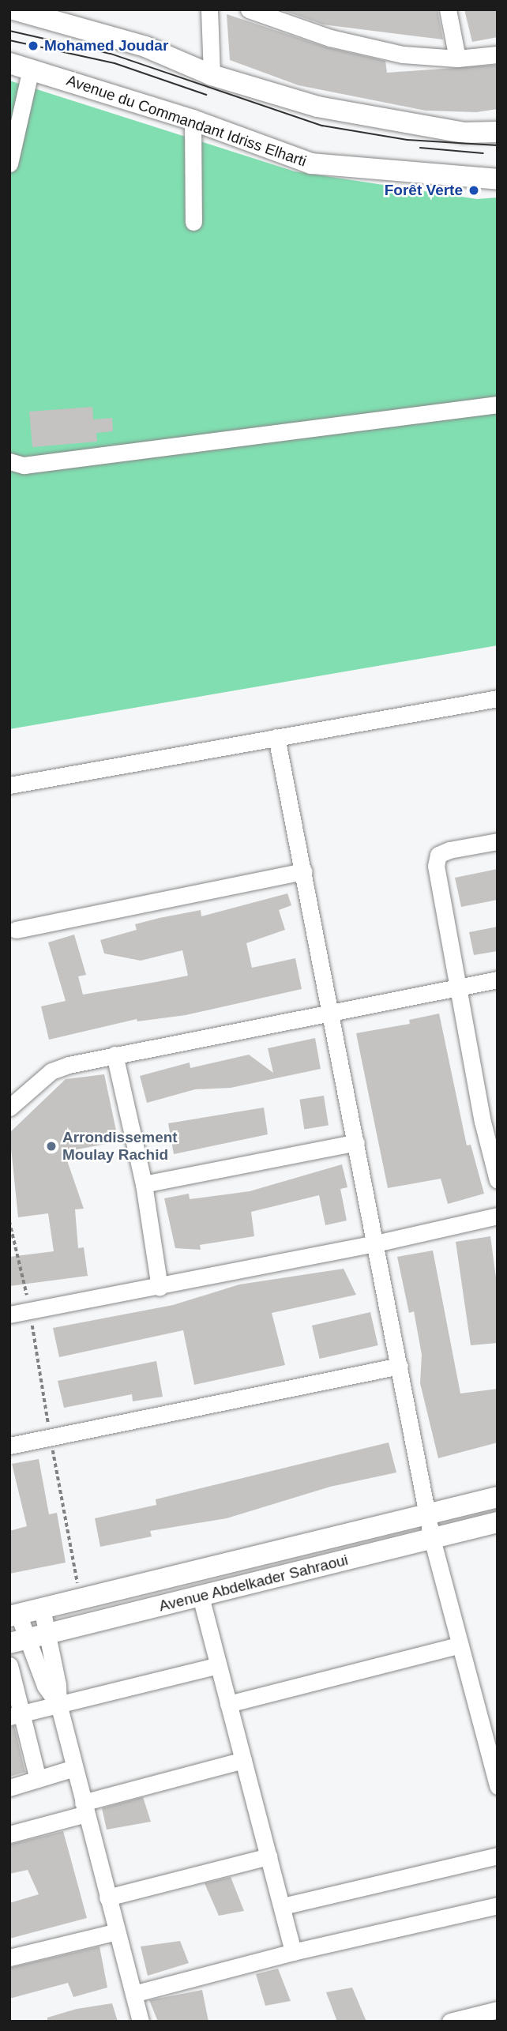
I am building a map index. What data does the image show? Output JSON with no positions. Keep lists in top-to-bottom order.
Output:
{
  "streets": {
    "main road": ["Avenue du Commandant Idriss Elharti", "Avenue Abdelkader Sahraoui"]
  },
  "places": ["Mohamed Joudar", "Forêt Verte", "Arrondissement Moulay Rachid"]
}
